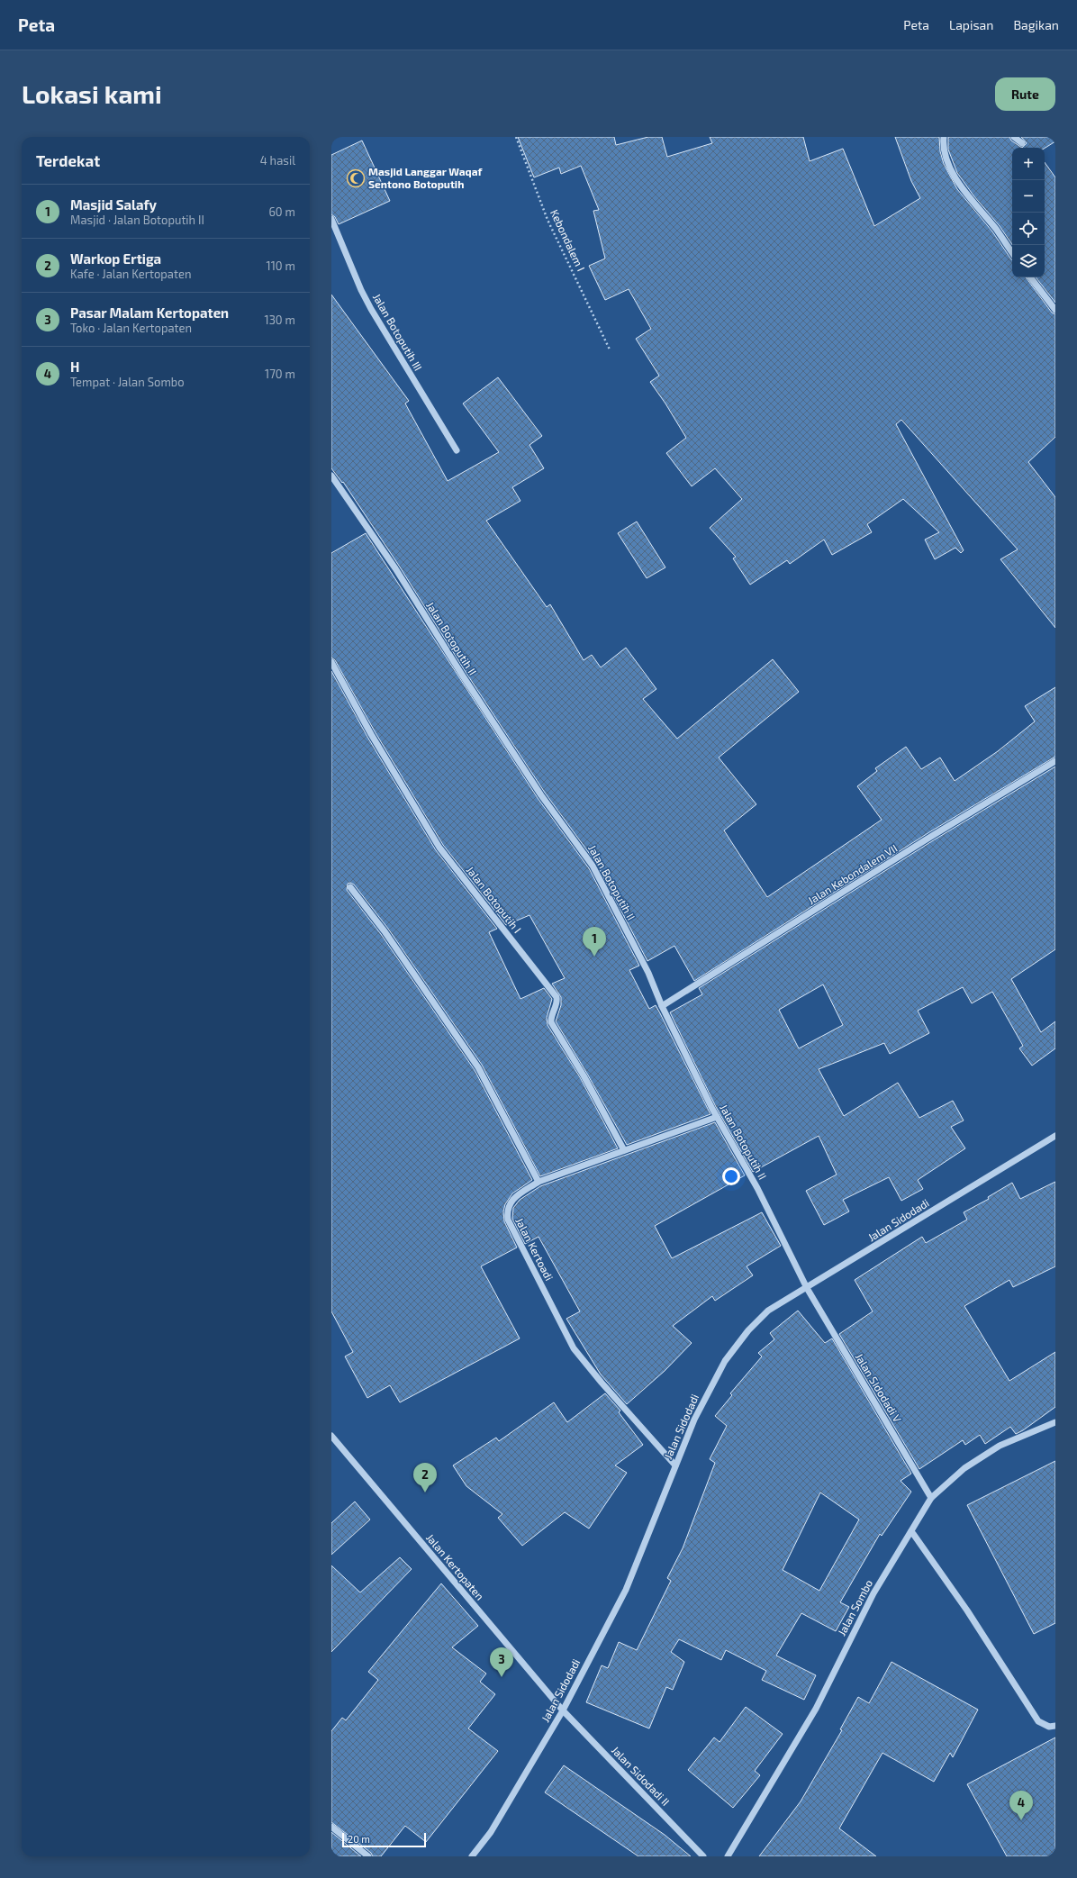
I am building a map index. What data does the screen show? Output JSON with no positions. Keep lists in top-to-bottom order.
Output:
{
  "streets": {
    "street": [
      "Jalan Botoputih III",
      "Jalan Botoputih II",
      "Jalan Kebondalem VII",
      "Jalan Botoputih I",
      "Jalan Sidodadi",
      "Jalan Kertoadi",
      "Jalan SIdodadi V",
      "Jalan Kertopaten",
      "Jalan Sombo",
      "Jalan Sidodadi II"
    ],
    "path": ["Kebondalem I"]
  },
  "crossings": [
    ["Jalan Botoputih II", "Jalan Kebondalem VII"],
    ["Jalan Botoputih II", "Jalan Sidodadi"],
    ["Jalan Botoputih II", "Jalan Kertoadi"],
    ["Jalan Botoputih II", "Jalan SIdodadi V"],
    ["Jalan Botoputih I", "Jalan Kertoadi"],
    ["Jalan Sidodadi", "Jalan Kertoadi"],
    ["Jalan Sidodadi", "Jalan SIdodadi V"],
    ["Jalan Sidodadi", "Jalan Kertopaten"],
    ["Jalan Sidodadi", "Jalan Sidodadi II"],
    ["Jalan SIdodadi V", "Jalan Sombo"],
    ["Jalan Kertopaten", "Jalan Sidodadi II"]
  ],
  "places": {
    "mosque": ["Masjid Langgar Waqaf Sentono Botoputih"]
  },
  "scale_bar": "20 m",
  "page": {
    "header": "Peta",
    "nav": ["Peta", "Lapisan", "Bagikan"],
    "buttons": "Rute",
    "title": "Lokasi kami",
    "heading": ["Terdekat", "4 hasil"],
    "map_buttons": ["+", "−"],
    "list": [
      {
        "mark": "1",
        "name": "Masjid Salafy",
        "note": "Masjid · Jalan Botoputih II",
        "value": "60 m"
      },
      {
        "mark": "2",
        "name": "Warkop Ertiga",
        "note": "Kafe · Jalan Kertopaten",
        "value": "110 m"
      },
      {
        "mark": "3",
        "name": "Pasar Malam Kertopaten",
        "note": "Toko · Jalan Kertopaten",
        "value": "130 m"
      },
      {
        "mark": "4",
        "name": "H",
        "note": "Tempat · Jalan Sombo",
        "value": "170 m"
      }
    ],
    "pins": [
      "1",
      "2",
      "3",
      "4"
    ],
    "scale": "20 m"
  }
}
